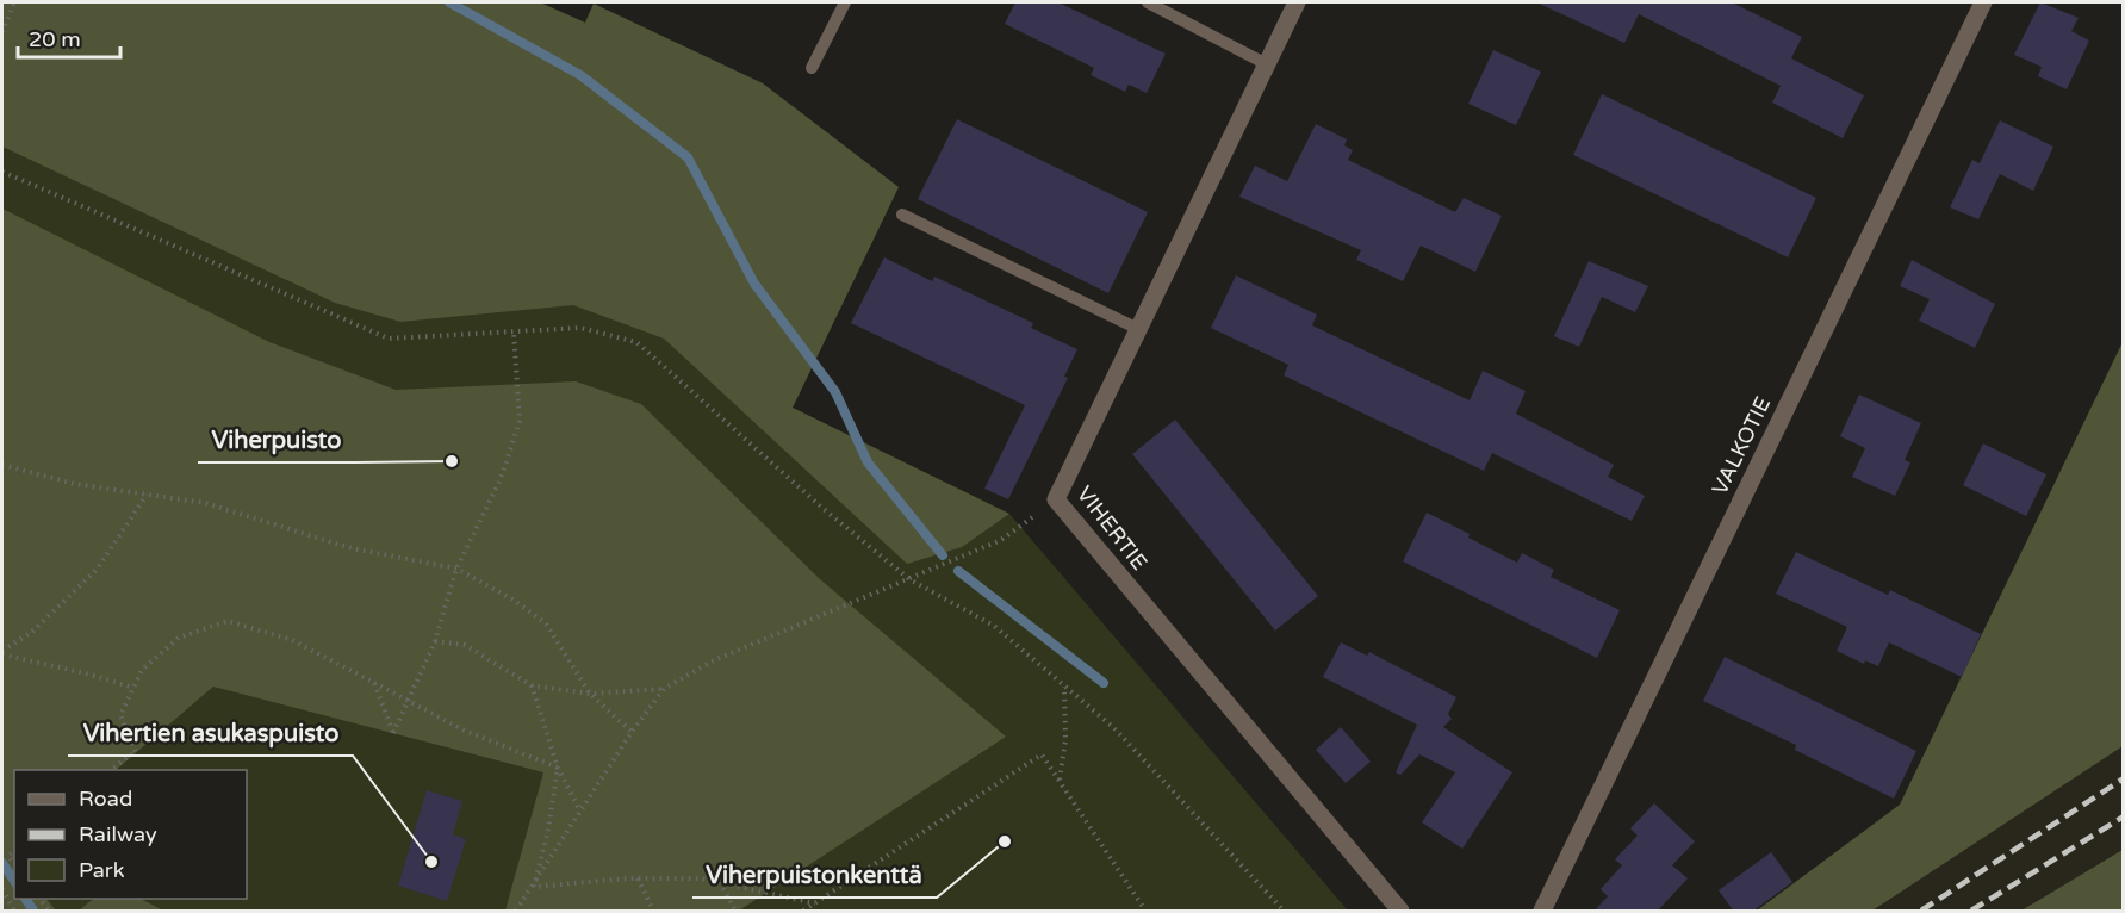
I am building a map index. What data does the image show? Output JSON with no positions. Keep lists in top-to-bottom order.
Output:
{
  "streets": {
    "street": ["VALKOTIE", "VIHERTIE"]
  },
  "places": ["Viherpuisto", "Viherpuistonkenttä", "Vihertien asukaspuisto"],
  "legend": ["Road", "Railway", "Park"],
  "scale_bar": "20 m"
}
